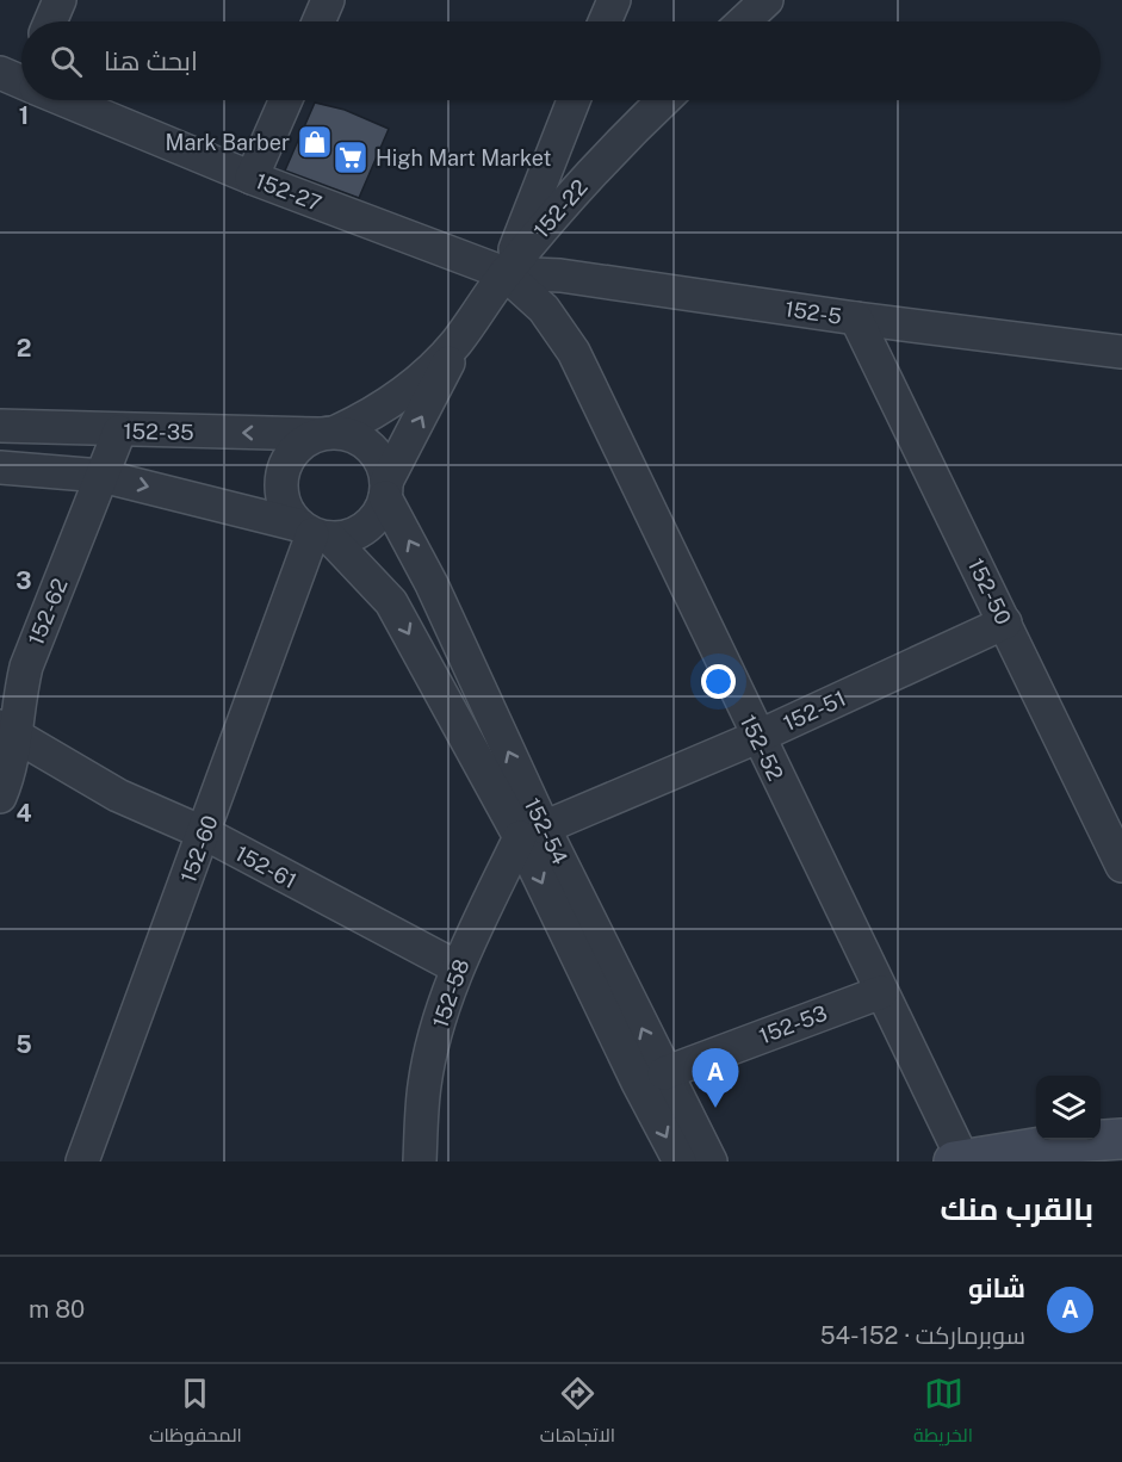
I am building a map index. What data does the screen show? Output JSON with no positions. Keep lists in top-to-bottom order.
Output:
{
  "streets": {
    "street": [
      "152-27",
      "152-22",
      "152-5",
      "152-35",
      "152-50",
      "152-62",
      "152-51",
      "152-52",
      "152-54",
      "152-60",
      "152-61",
      "152-58",
      "152-53"
    ]
  },
  "crossings": [
    ["152-27", "152-22"],
    ["152-27", "152-5"],
    ["152-27", "152-52"],
    ["152-22", "152-5"],
    ["152-22", "152-52"],
    ["152-5", "152-50"],
    ["152-5", "152-52"],
    ["152-35", "152-62"],
    ["152-35", "152-54"],
    ["152-35", "152-60"],
    ["152-50", "152-51"],
    ["152-62", "152-61"],
    ["152-51", "152-52"],
    ["152-51", "152-54"],
    ["152-51", "152-58"],
    ["152-52", "152-53"],
    ["152-54", "152-60"],
    ["152-54", "152-58"],
    ["152-54", "152-53"],
    ["152-60", "152-61"],
    ["152-61", "152-58"]
  ],
  "places": {
    "shop": ["Mark Barber"],
    "supermarket": ["High Mart Market"]
  },
  "page": {
    "search": "ابحث هنا",
    "pins": "A",
    "heading": "بالقرب منك",
    "list": [
      {
        "mark": "A",
        "name": "شانو",
        "note": "سوبرماركت · 152-54",
        "value": "80 m"
      }
    ],
    "nav": ["الخريطة", "الاتجاهات", "المحفوظات"]
  },
  "grid": {
    "rows": [
      "1",
      "2",
      "3",
      "4",
      "5"
    ]
  }
}
